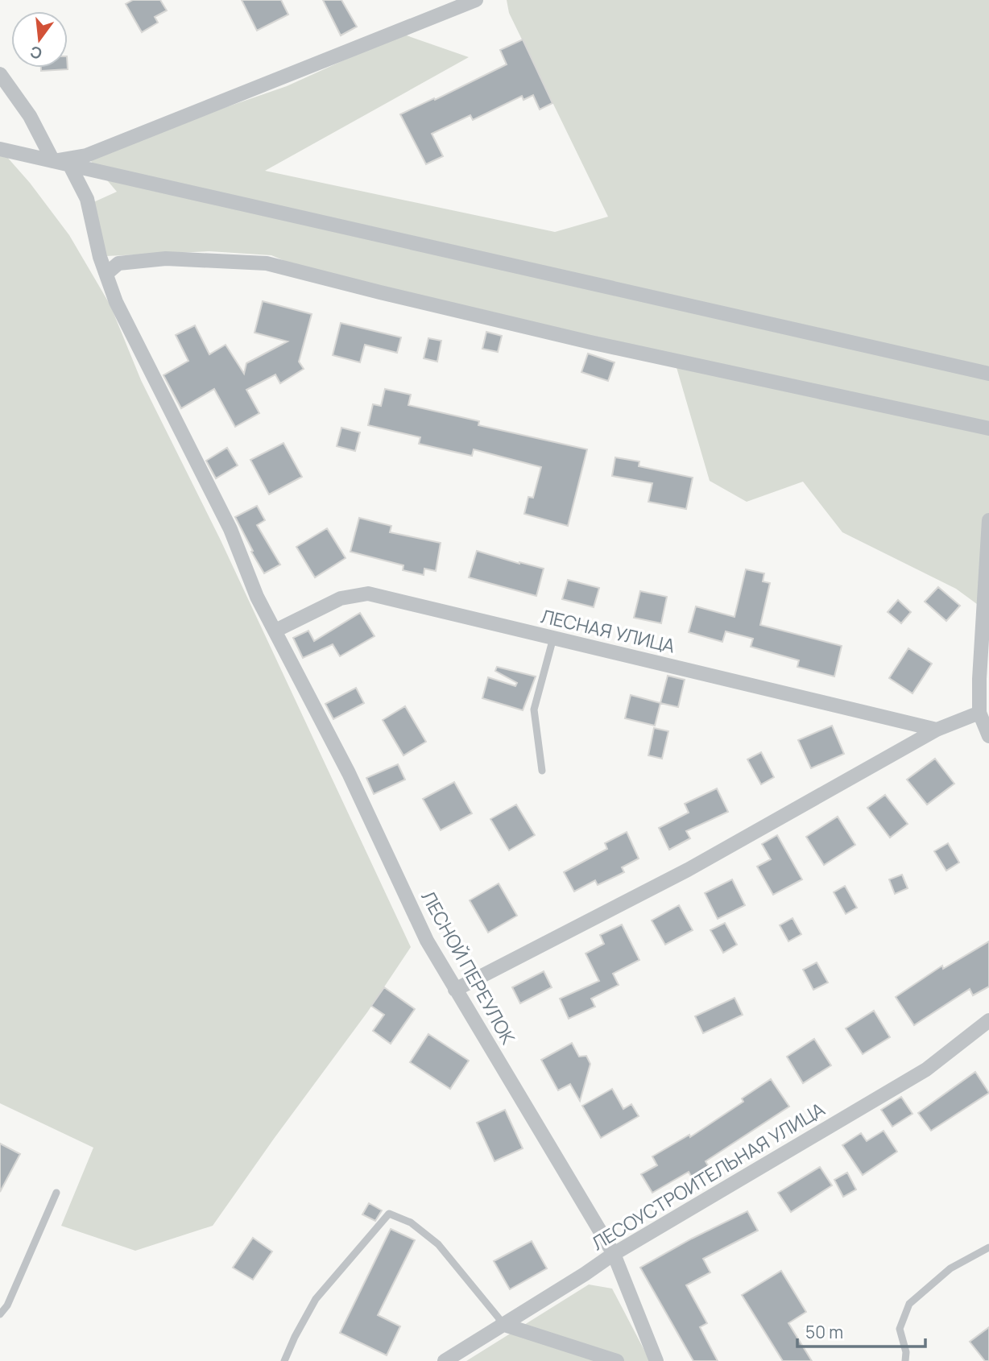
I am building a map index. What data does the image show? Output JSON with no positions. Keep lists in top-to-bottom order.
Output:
{
  "streets": {
    "street": ["ЛЕСНАЯ УЛИЦА", "ЛЕСНОЙ ПЕРЕУЛОК", "ЛЕСОУСТРОИТЕЛЬНАЯ УЛИЦА"]
  },
  "crossings": [
    ["ЛЕСНАЯ УЛИЦА", "ЛЕСНОЙ ПЕРЕУЛОК"],
    ["ЛЕСНОЙ ПЕРЕУЛОК", "ЛЕСОУСТРОИТЕЛЬНАЯ УЛИЦА"]
  ],
  "scale_bar": "50 m",
  "north": "bottom"
}
